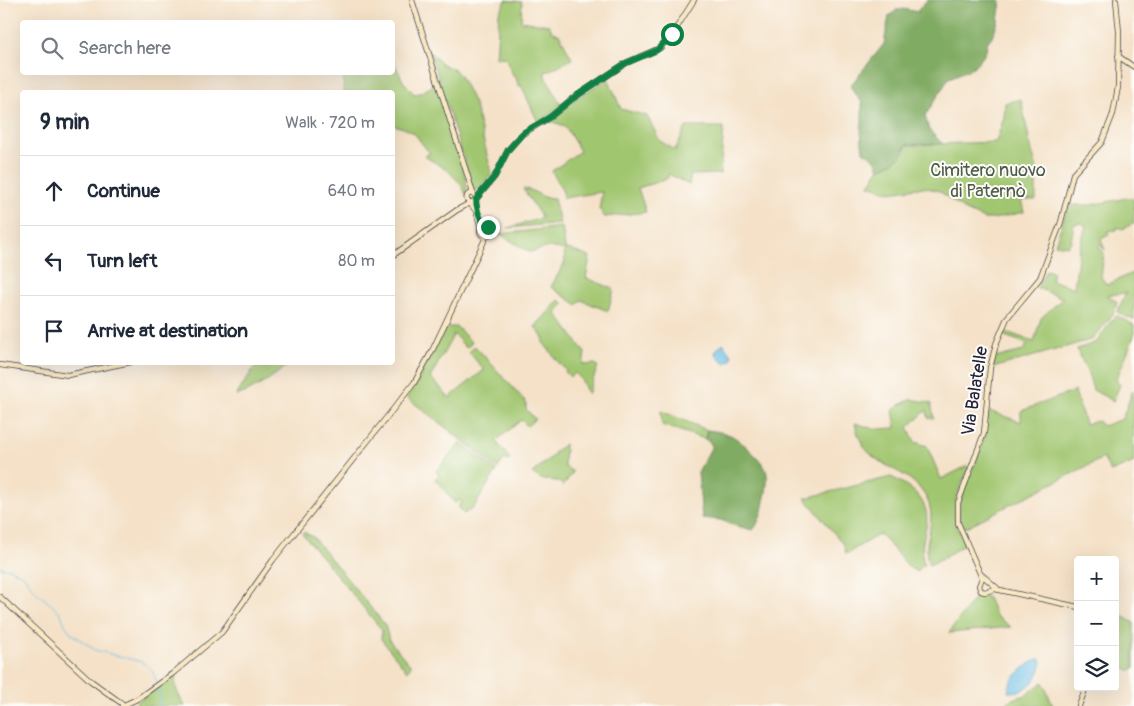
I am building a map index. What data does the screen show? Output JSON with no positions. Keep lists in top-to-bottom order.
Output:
{
  "streets": {
    "street": ["Via Balatelle"]
  },
  "parks": ["Cimitero nuovo di Paternò"],
  "page": {
    "search": "Search here",
    "heading": ["9 min", "Walk · 720 m"],
    "list": [
      ["Continue", "640 m"],
      ["Turn left", "80 m"],
      "Arrive at destination"
    ],
    "map_buttons": ["+", "−"]
  }
}
